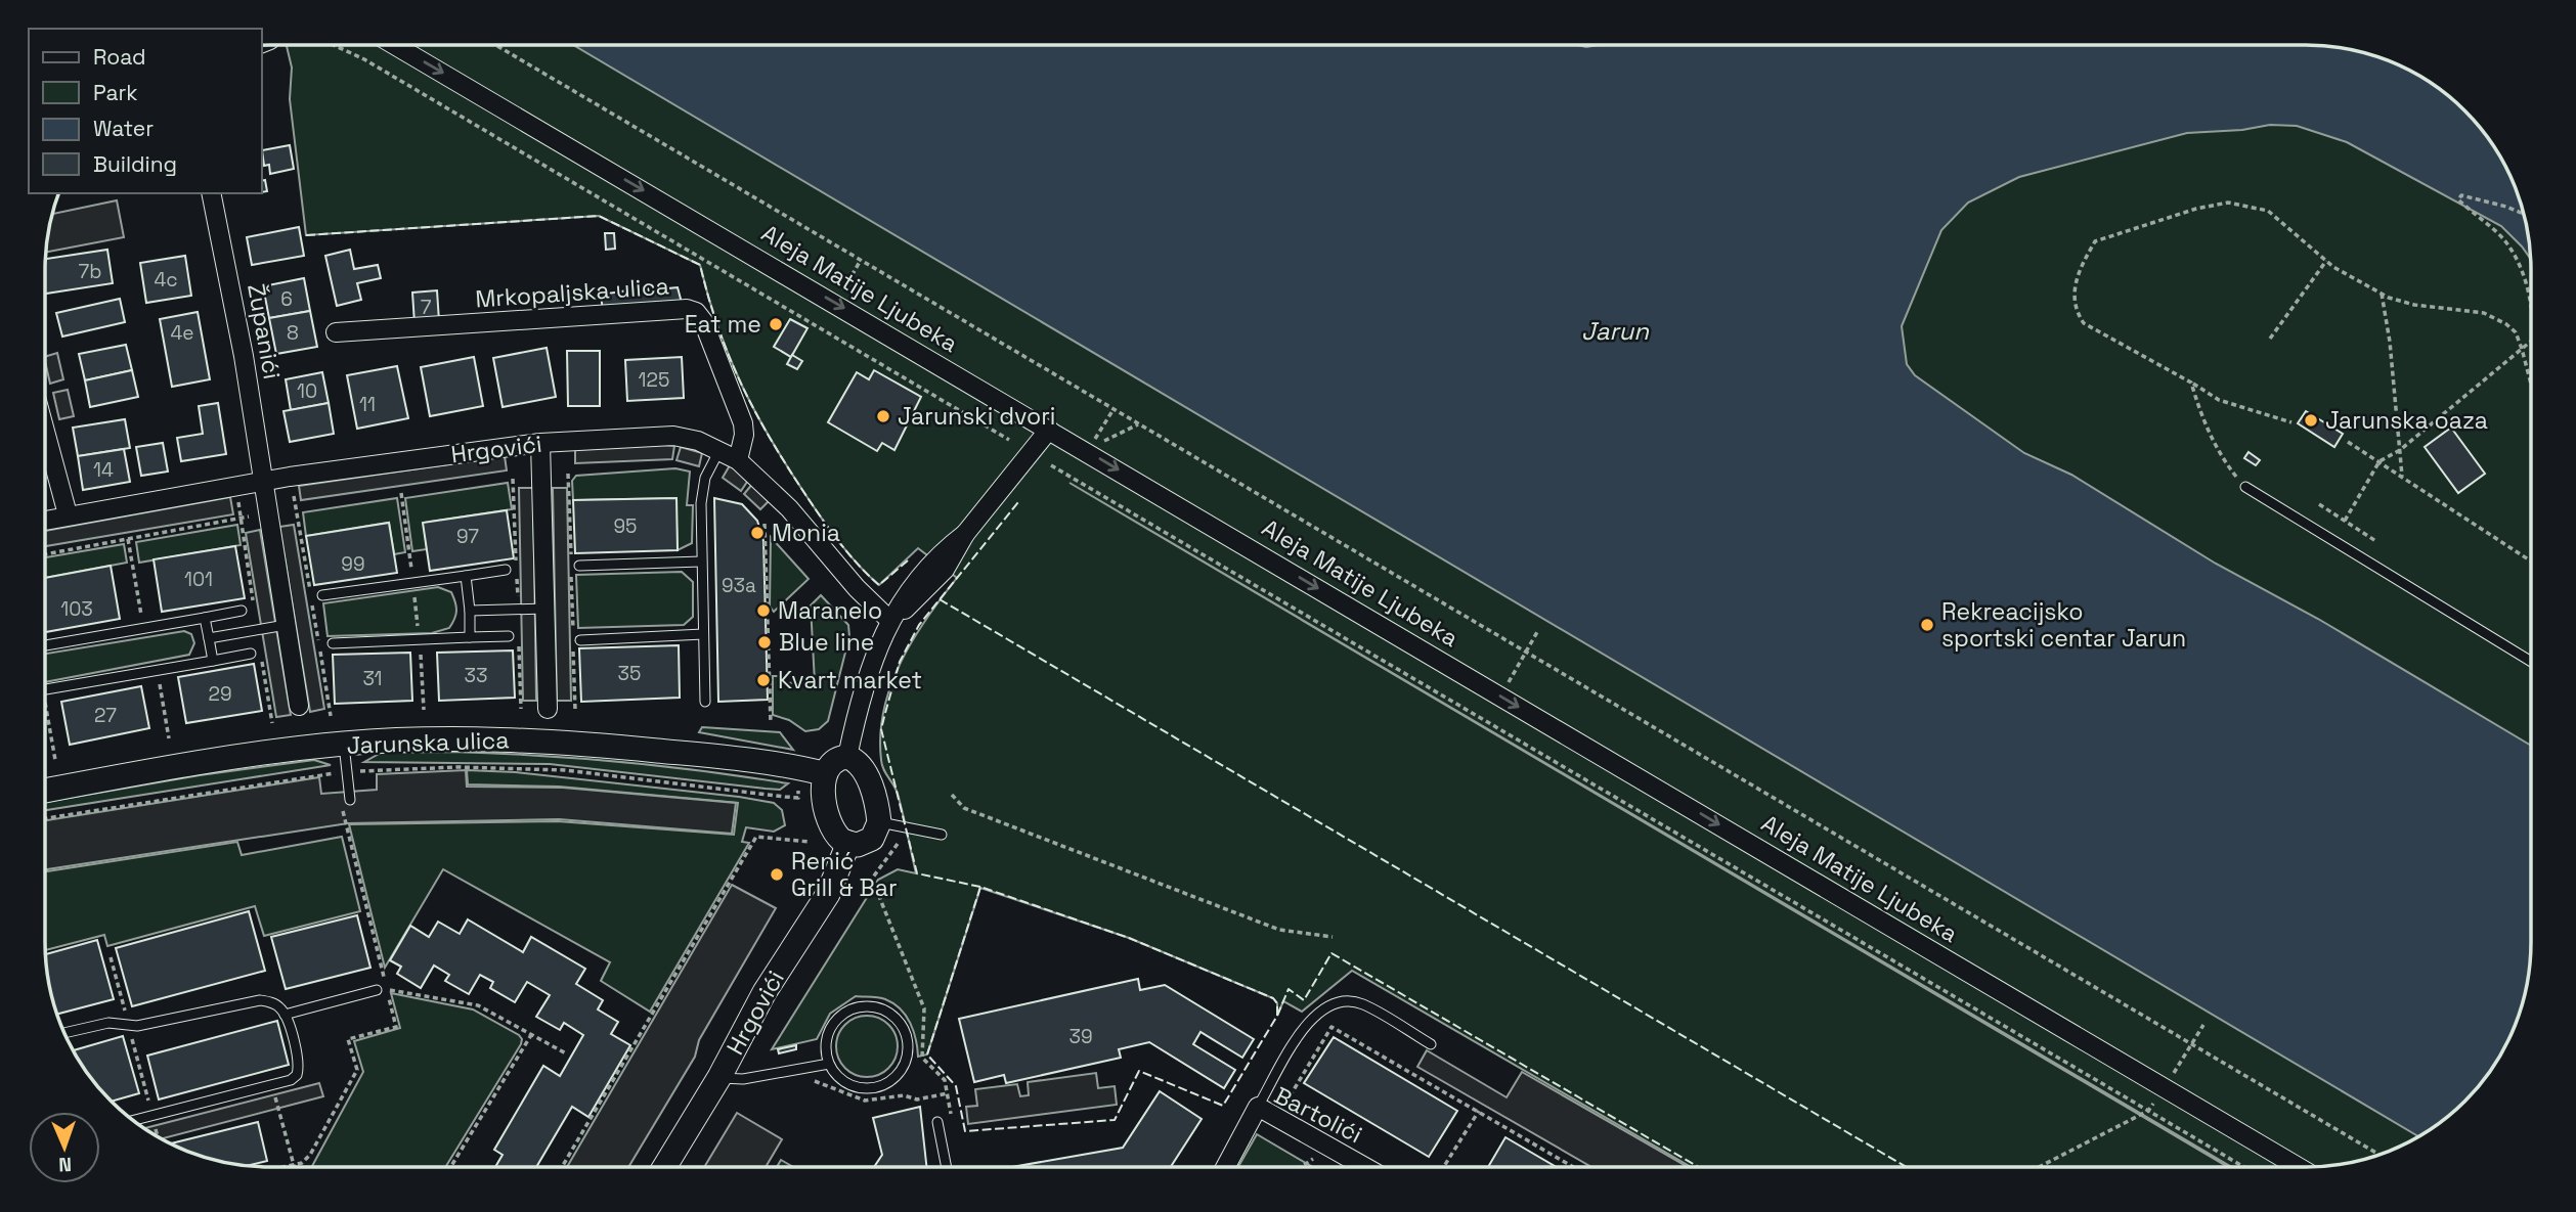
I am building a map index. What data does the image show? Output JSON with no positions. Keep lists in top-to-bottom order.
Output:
{
  "streets": {
    "street": [
      "Aleja Matije Ljubeka",
      "Mrkopaljska ulica",
      "Županići",
      "Hrgovići",
      "Jarunska ulica",
      "Bartolići"
    ]
  },
  "crossings": [
    ["Mrkopaljska ulica", "Hrgovići"],
    ["Županići", "Hrgovići"]
  ],
  "one_way": ["Aleja Matije Ljubeka"],
  "water": ["Jarun"],
  "places": [
    "Eat me",
    "Jarunski dvori",
    "Jarunska oaza",
    "Monia",
    "Maranelo",
    "Rekreacijsko sportski centar Jarun",
    "Blue line",
    "Kvart market",
    "Renić Grill & Bar"
  ],
  "house_numbers": [
    "7b",
    "4c",
    "6",
    "7",
    "4e",
    "8",
    "125",
    "10",
    "11",
    "14",
    "95",
    "97",
    "99",
    "101",
    "93a",
    "103",
    "35",
    "33",
    "31",
    "29",
    "27",
    "39"
  ],
  "legend": [
    "Road",
    "Park",
    "Water",
    "Building"
  ],
  "north": "bottom"
}
